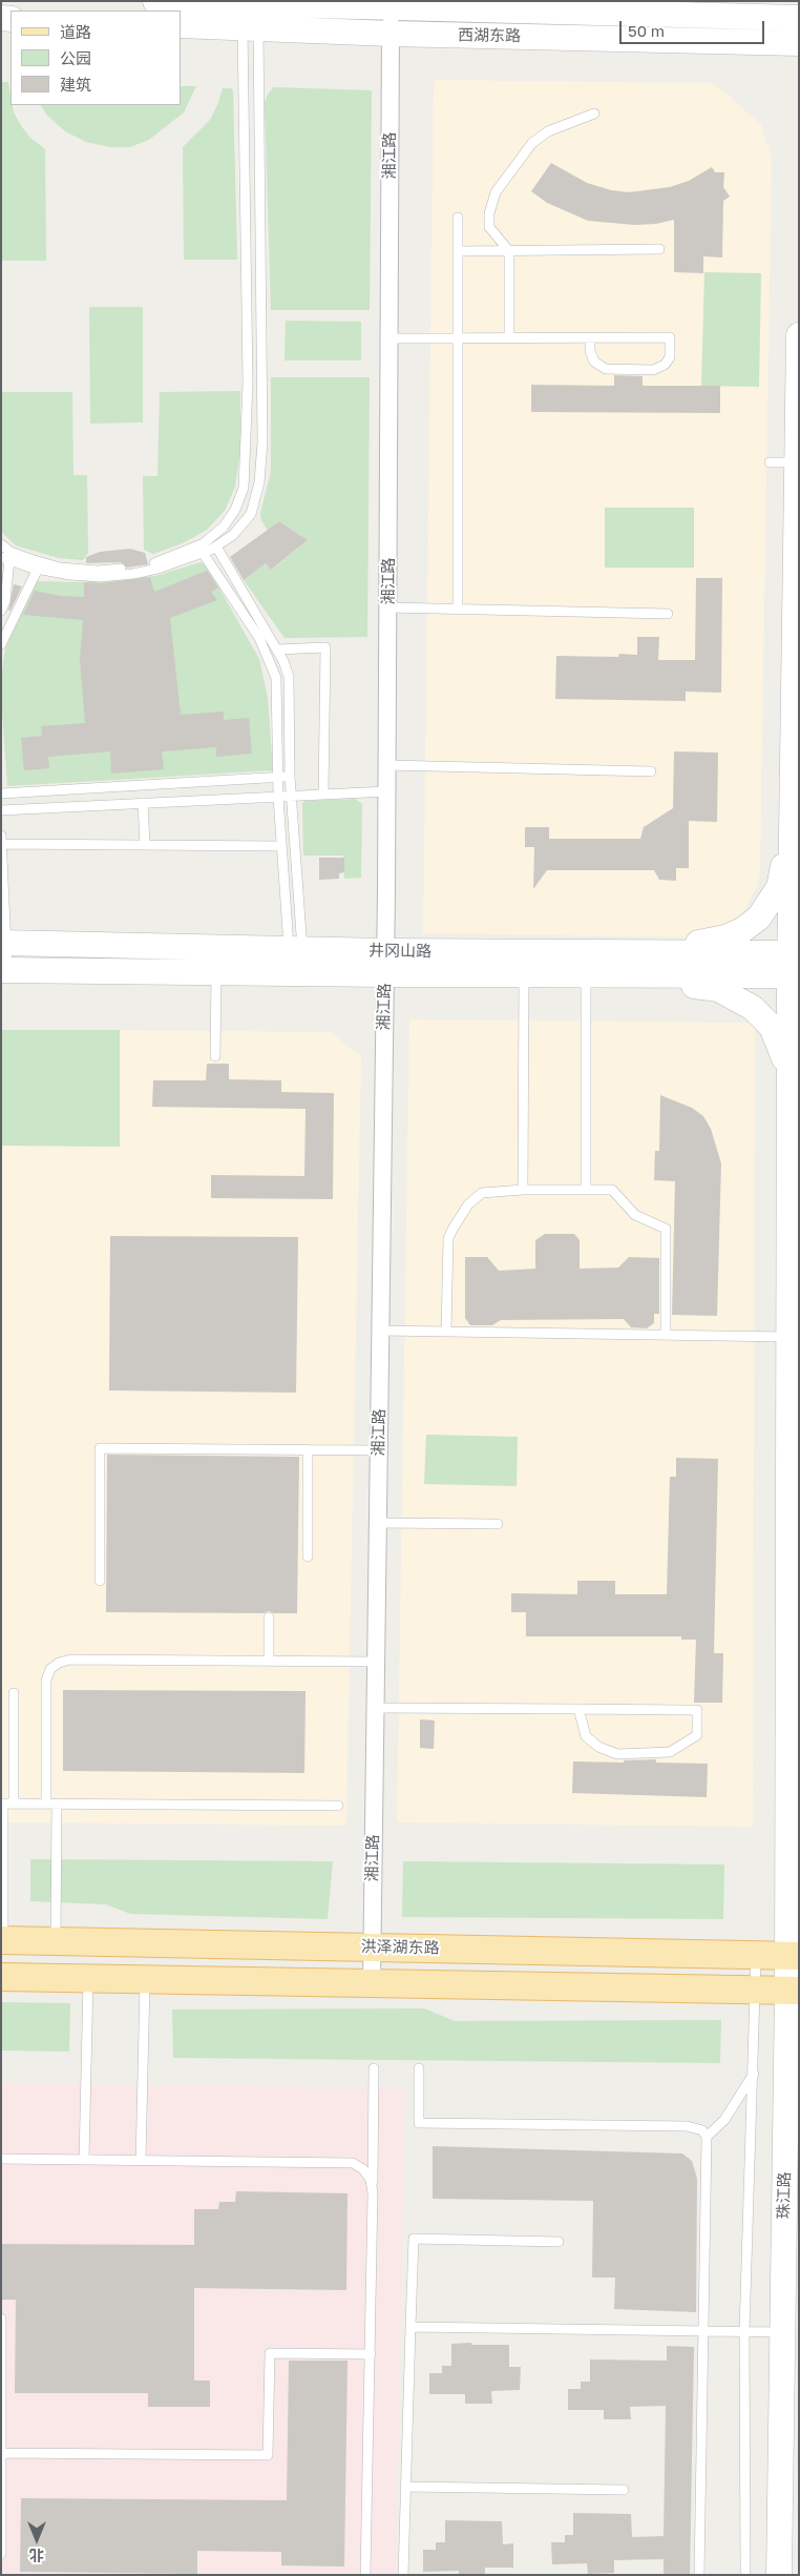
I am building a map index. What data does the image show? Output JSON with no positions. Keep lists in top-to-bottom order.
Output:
{
  "streets": {
    "main road": ["洪泽湖东路"],
    "street": [
      "西湖东路",
      "湘江路",
      "井冈山路",
      "珠江路"
    ]
  },
  "crossings": [
    ["西湖东路", "湘江路"],
    ["湘江路", "井冈山路"],
    ["湘江路", "洪泽湖东路"],
    ["井冈山路", "珠江路"],
    ["洪泽湖东路", "珠江路"]
  ],
  "legend": ["道路", "公园", "建筑"],
  "scale_bar": "50 m",
  "north": "bottom"
}
